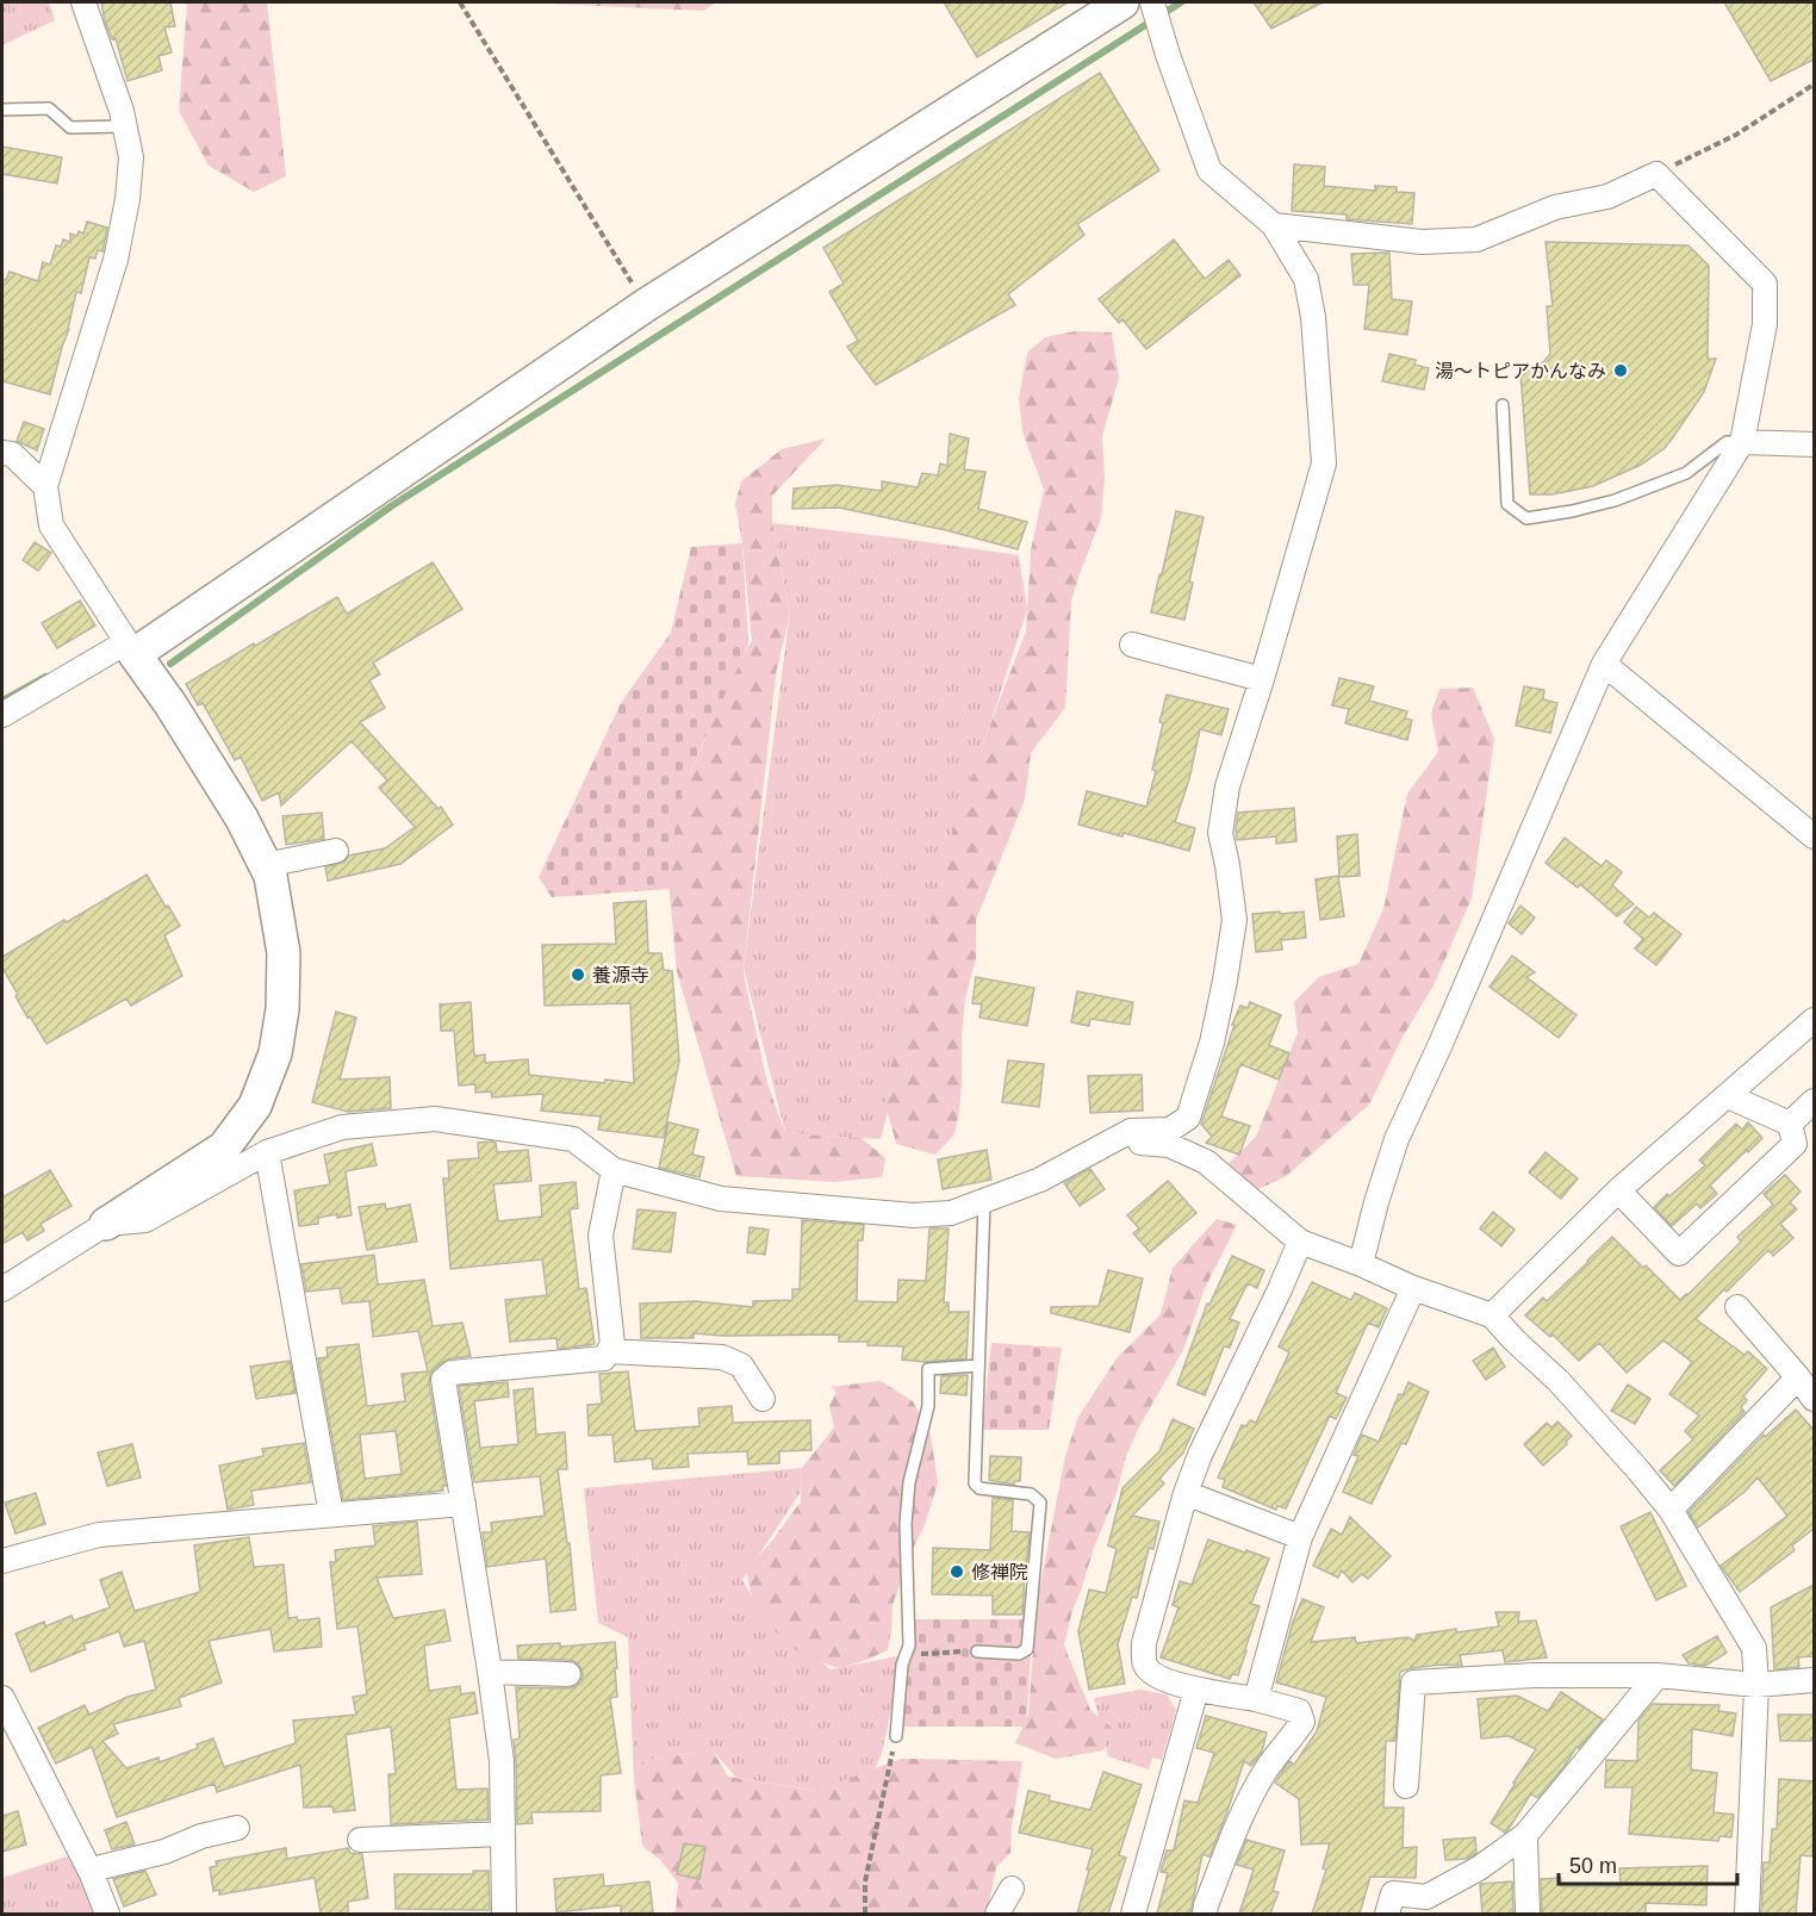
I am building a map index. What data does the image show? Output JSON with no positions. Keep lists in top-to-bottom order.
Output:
{
  "places": ["湯～トピアかんなみ", "養源寺", "修禅院"],
  "scale_bar": "50 m"
}
